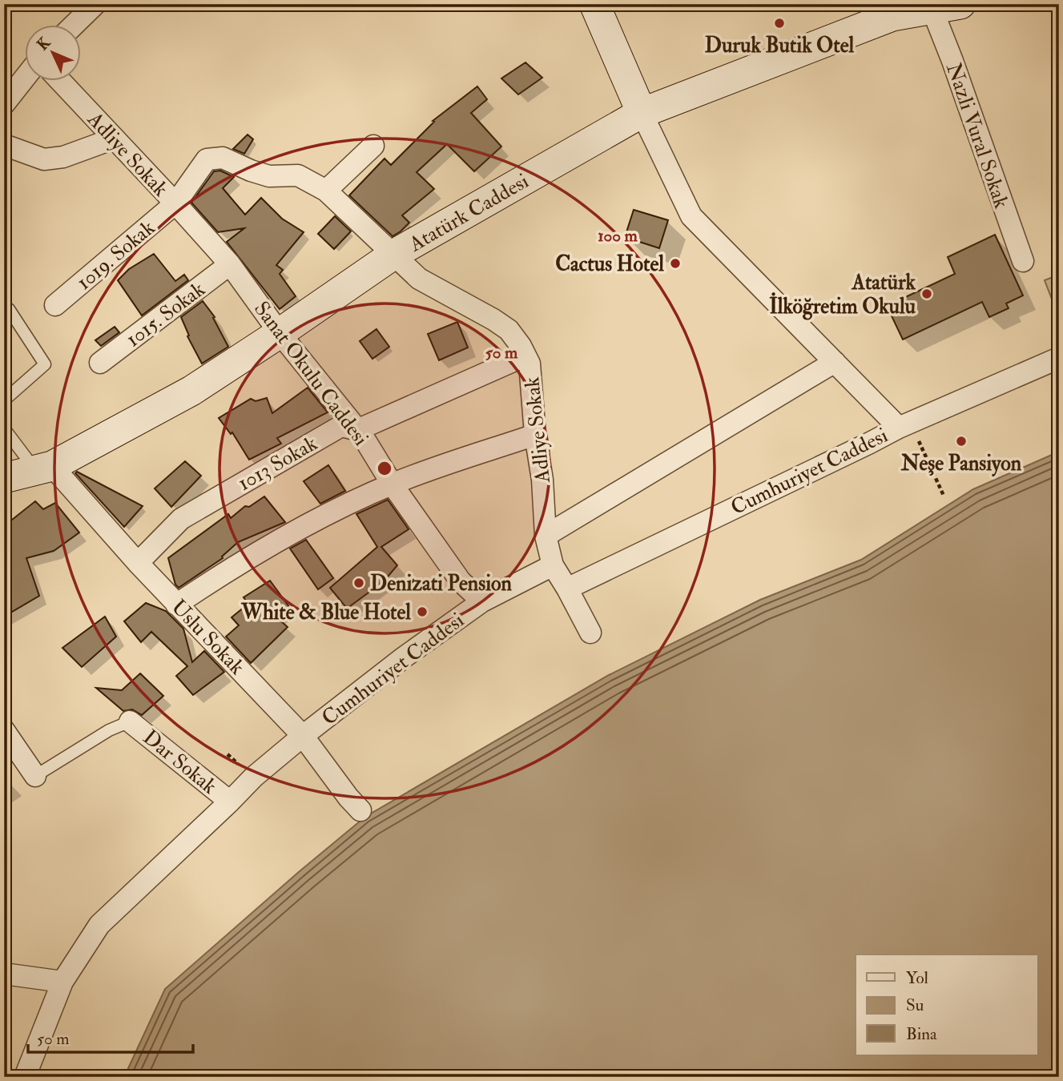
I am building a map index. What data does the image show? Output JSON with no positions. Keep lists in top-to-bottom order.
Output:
{
  "streets": {
    "street": [
      "Nazli Vural Sokak",
      "Adliye Sokak",
      "Atatürk Caddesi",
      "1019. Sokak",
      "1015. Sokak",
      "Sanat Okulu Caddesi",
      "1013 Sokak",
      "Cumhuriyet Caddesi",
      "Uslu Sokak",
      "Dar Sokak"
    ]
  },
  "crossings": [
    ["Nazli Vural Sokak", "Atatürk Caddesi"],
    ["Adliye Sokak", "Atatürk Caddesi"],
    ["Adliye Sokak", "1019. Sokak"],
    ["Adliye Sokak", "Sanat Okulu Caddesi"],
    ["Adliye Sokak", "1013 Sokak"],
    ["Adliye Sokak", "Cumhuriyet Caddesi"],
    ["Atatürk Caddesi", "Sanat Okulu Caddesi"],
    ["Atatürk Caddesi", "Uslu Sokak"],
    ["1019. Sokak", "Sanat Okulu Caddesi"],
    ["1015. Sokak", "Sanat Okulu Caddesi"],
    ["Sanat Okulu Caddesi", "1013 Sokak"],
    ["Sanat Okulu Caddesi", "Cumhuriyet Caddesi"],
    ["1013 Sokak", "Uslu Sokak"],
    ["Cumhuriyet Caddesi", "Uslu Sokak"],
    ["Cumhuriyet Caddesi", "Dar Sokak"]
  ],
  "places": [
    "Duruk Butik Otel",
    "Cactus Hotel",
    "Atatürk İlköğretim Okulu",
    "Neşe Pansiyon",
    "Denizati Pension",
    "White & Blue Hotel"
  ],
  "legend": ["Yol", "Su", "Bina"],
  "scale_bar": "50 m",
  "north": "top left",
  "rings": ["100 m", "50 m"]
}
